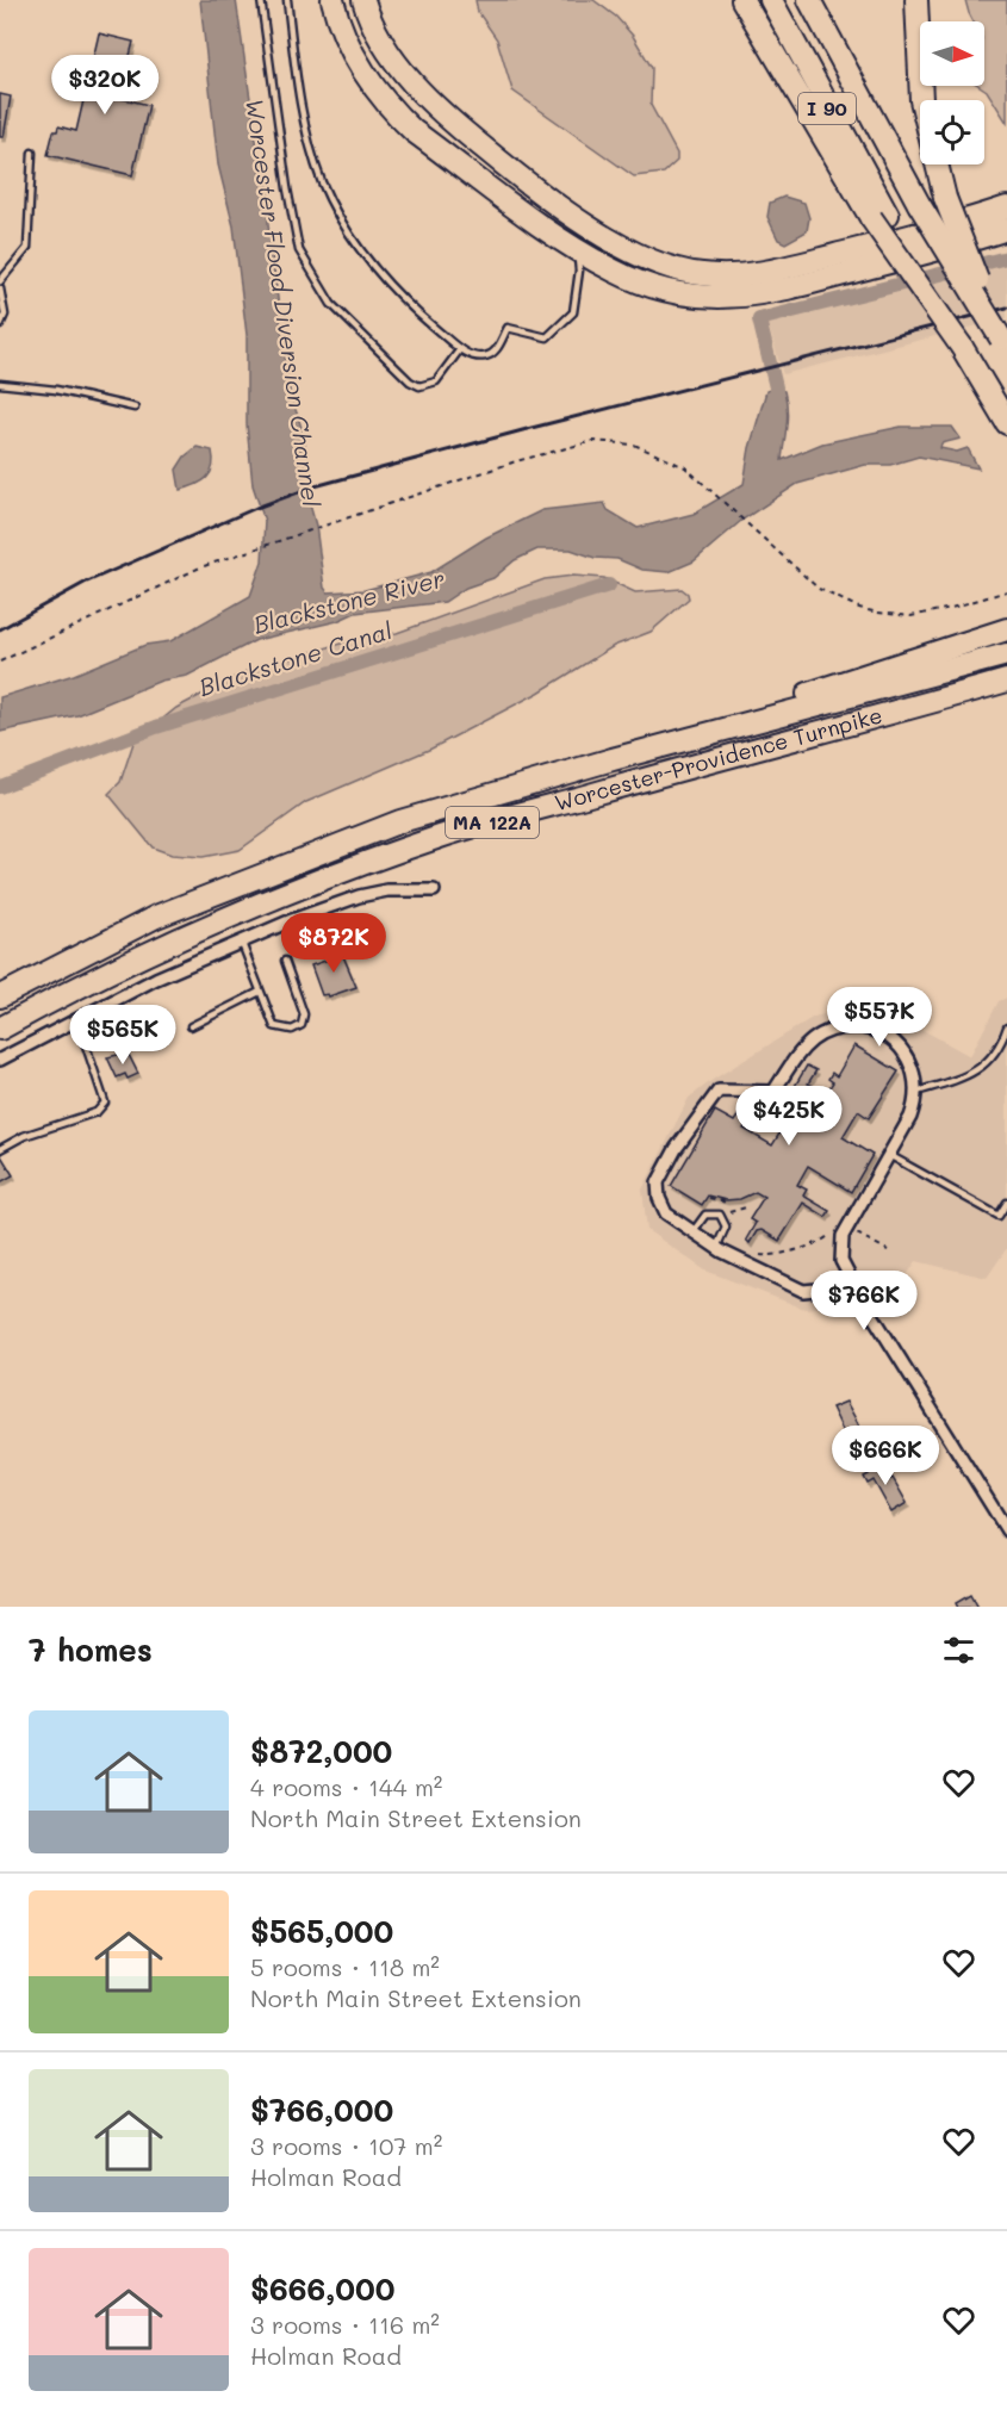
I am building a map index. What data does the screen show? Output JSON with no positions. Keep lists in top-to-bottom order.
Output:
{
  "streets": {
    "highway": ["I 90", "Worcester-Providence Turnpike", "MA 122A"]
  },
  "water": ["Worcester Flood Diversion Channel", "Blackstone River", "Blackstone Canal"],
  "north": "right",
  "page": {
    "price": [
      "$320K",
      "$872K",
      "$557K",
      "$565K",
      "$425K",
      "$766K",
      "$666K"
    ],
    "heading": "7 homes",
    "list": [
      {
        "name": "$872,000",
        "note": "4 rooms · 144 m² · North Main Street Extension"
      },
      {
        "name": "$565,000",
        "note": "5 rooms · 118 m² · North Main Street Extension"
      },
      {
        "name": "$766,000",
        "note": "3 rooms · 107 m² · Holman Road"
      },
      {
        "name": "$666,000",
        "note": "3 rooms · 116 m² · Holman Road"
      }
    ]
  }
}
